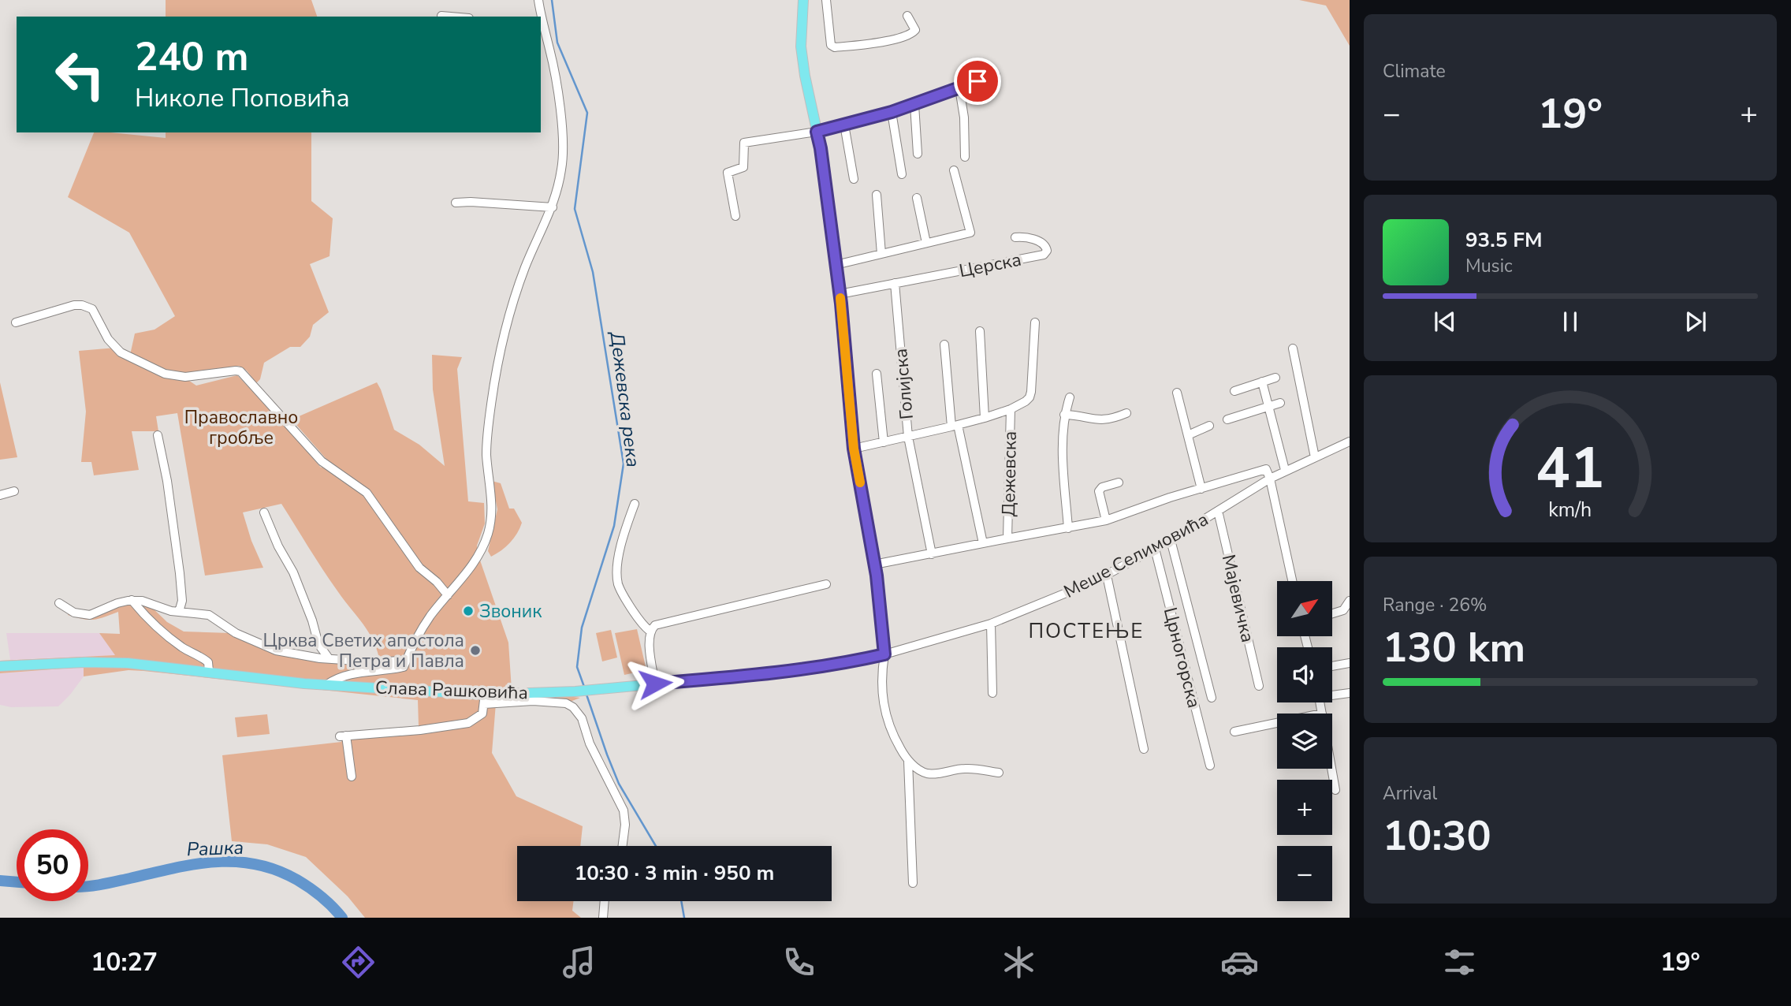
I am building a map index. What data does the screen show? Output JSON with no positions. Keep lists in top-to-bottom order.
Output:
{
  "streets": {
    "main road": ["Меше Селимовића", "Слава Рашковића"],
    "street": [
      "Церска",
      "Голијска",
      "Дежевска",
      "Мајевичка",
      "Црногорска"
    ]
  },
  "crossings": [
    ["Церска", "Голијска"],
    ["Голијска", "Дежевска"],
    ["Дежевска", "Меше Селимовића"],
    ["Меше Селимовића", "Мајевичка"],
    ["Меше Селимовића", "Црногорска"],
    ["Меше Селимовића", "Слава Рашковића"]
  ],
  "districts": ["ПОСТЕЊЕ"],
  "water": ["Дежевска река", "Рашка"],
  "parks": ["Православно гробље"],
  "places": ["Звоник", "Црква Светих апостола Петра и Павла"],
  "north": "top right",
  "page": {
    "tile": [
      "Climate",
      ["Range · 26%", "130 km"],
      ["Arrival", "10:30"]
    ],
    "turn": ["240 m", "Николе Поповића"],
    "heat": ["−", "19°", "+"],
    "song": ["93.5 FM", "Music"],
    "map_buttons": ["+", "−"],
    "limit": "50",
    "trip": "10:30 · 3 min · 950 m",
    "tabs": ["10:27", "19°"],
    "gauge": ["41", "km/h"]
  }
}
